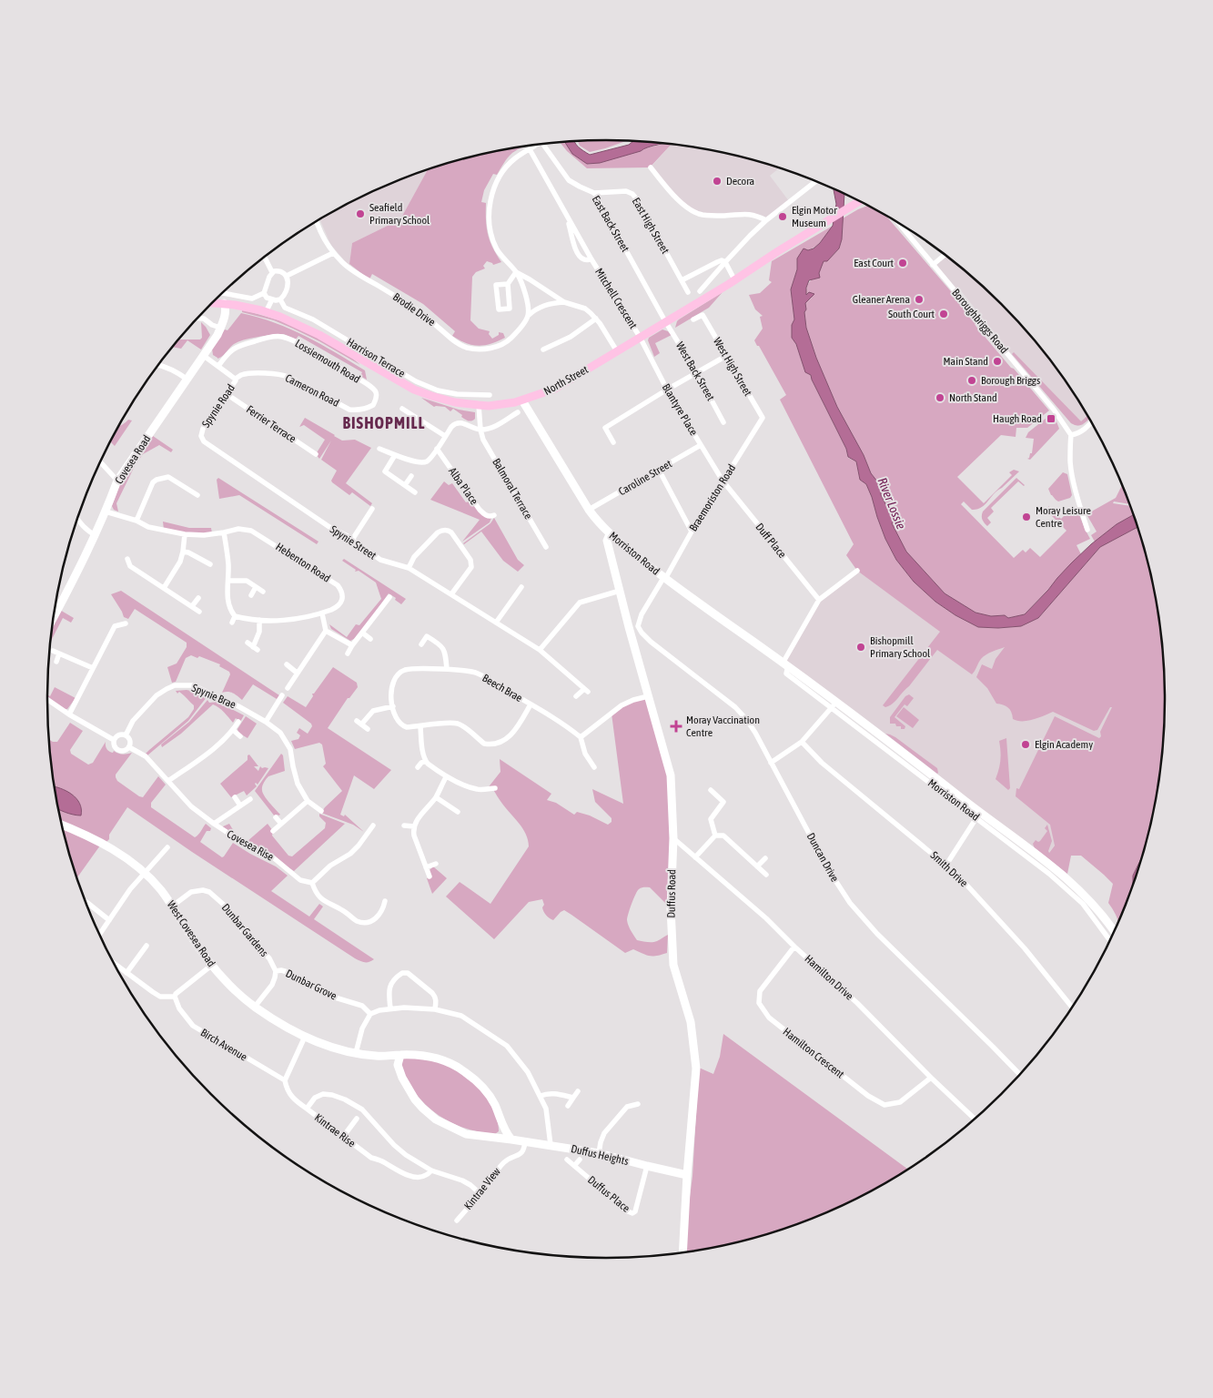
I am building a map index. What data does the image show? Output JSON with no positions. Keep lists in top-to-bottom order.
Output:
{
  "streets": {
    "main road": ["North Street"],
    "street": [
      "East Back Street",
      "East High Street",
      "Mitchell Crescent",
      "Brodie Drive",
      "Boroughbriggs Road",
      "Harrison Terrace",
      "Lossiemouth Road",
      "West High Street",
      "West Back Street",
      "Cameron Road",
      "Spynie Road",
      "Blantyre Place",
      "Ferrier Terrace",
      "Covesea Road",
      "Caroline Street",
      "Alba Place",
      "Balmoral Terrace",
      "Braemoriston Road",
      "Duff Place",
      "Spynie Street",
      "Morriston Road",
      "Hebenton Road",
      "Beech Brae",
      "Spynie Brae",
      "Covesea Rise",
      "Duncan Drive",
      "Smith Drive",
      "Duffus Road",
      "Dunbar Gardens",
      "West Covesea Road",
      "Hamilton Drive",
      "Dunbar Grove",
      "Birch Avenue",
      "Hamilton Crescent",
      "Kintrae Rise",
      "Duffus Heights",
      "Kintrae View",
      "Duffus Place"
    ]
  },
  "crossings": [
    ["East Back Street", "East High Street"],
    ["East Back Street", "West Back Street"],
    ["East Back Street", "North Street"],
    ["Mitchell Crescent", "Brodie Drive"],
    ["Mitchell Crescent", "North Street"],
    ["Mitchell Crescent", "Blantyre Place"],
    ["Brodie Drive", "North Street"],
    ["Lossiemouth Road", "Cameron Road"],
    ["West High Street", "Braemoriston Road"],
    ["West Back Street", "North Street"],
    ["North Street", "Blantyre Place"],
    ["North Street", "Covesea Road"],
    ["North Street", "Balmoral Terrace"],
    ["North Street", "Morriston Road"],
    ["Cameron Road", "Spynie Road"],
    ["Spynie Road", "Ferrier Terrace"],
    ["Spynie Road", "Spynie Street"],
    ["Blantyre Place", "Caroline Street"],
    ["Blantyre Place", "Braemoriston Road"],
    ["Blantyre Place", "Duff Place"],
    ["Covesea Road", "Hebenton Road"],
    ["Caroline Street", "Morriston Road"],
    ["Braemoriston Road", "Duff Place"],
    ["Braemoriston Road", "Morriston Road"],
    ["Braemoriston Road", "Duncan Drive"],
    ["Morriston Road", "Duffus Road"],
    ["Spynie Brae", "Covesea Rise"],
    ["Duffus Road", "Hamilton Drive"],
    ["Duffus Road", "Duffus Heights"],
    ["Dunbar Gardens", "West Covesea Road"],
    ["Dunbar Gardens", "Dunbar Grove"],
    ["West Covesea Road", "Duffus Heights"],
    ["Hamilton Drive", "Hamilton Crescent"],
    ["Kintrae Rise", "Kintrae View"],
    ["Duffus Heights", "Kintrae View"],
    ["Duffus Heights", "Duffus Place"]
  ],
  "districts": ["BISHOPMILL"],
  "water": ["River Lossie"],
  "places": {
    "other": [
      "Decora",
      "Seafield Primary School",
      "Elgin Motor Museum",
      "East Court",
      "Gleaner Arena",
      "South Court",
      "Main Stand",
      "Borough Briggs",
      "North Stand",
      "Moray Leisure Centre",
      "Bishopmill Primary School",
      "Elgin Academy"
    ],
    "transit": ["Haugh Road"],
    "health": ["Moray Vaccination Centre"]
  }
}
